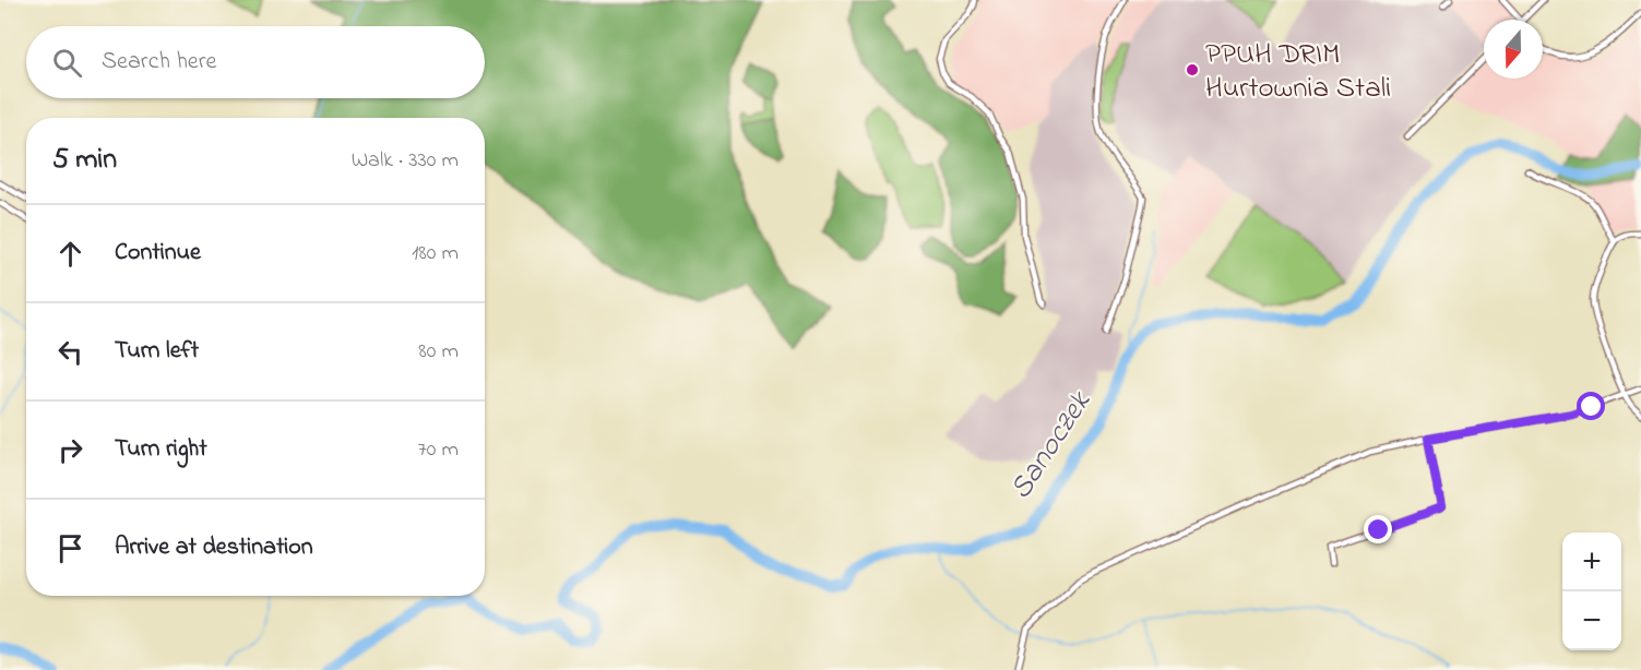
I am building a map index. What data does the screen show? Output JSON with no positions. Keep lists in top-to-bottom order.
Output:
{
  "water": ["Sanoczek"],
  "places": ["PPUH DRIM Hurtownia Stali"],
  "north": "bottom",
  "page": {
    "search": "Search here",
    "heading": ["5 min", "Walk · 330 m"],
    "list": [
      ["Continue", "180 m"],
      ["Turn left", "80 m"],
      ["Turn right", "70 m"],
      "Arrive at destination"
    ],
    "map_buttons": ["+", "−"]
  }
}
